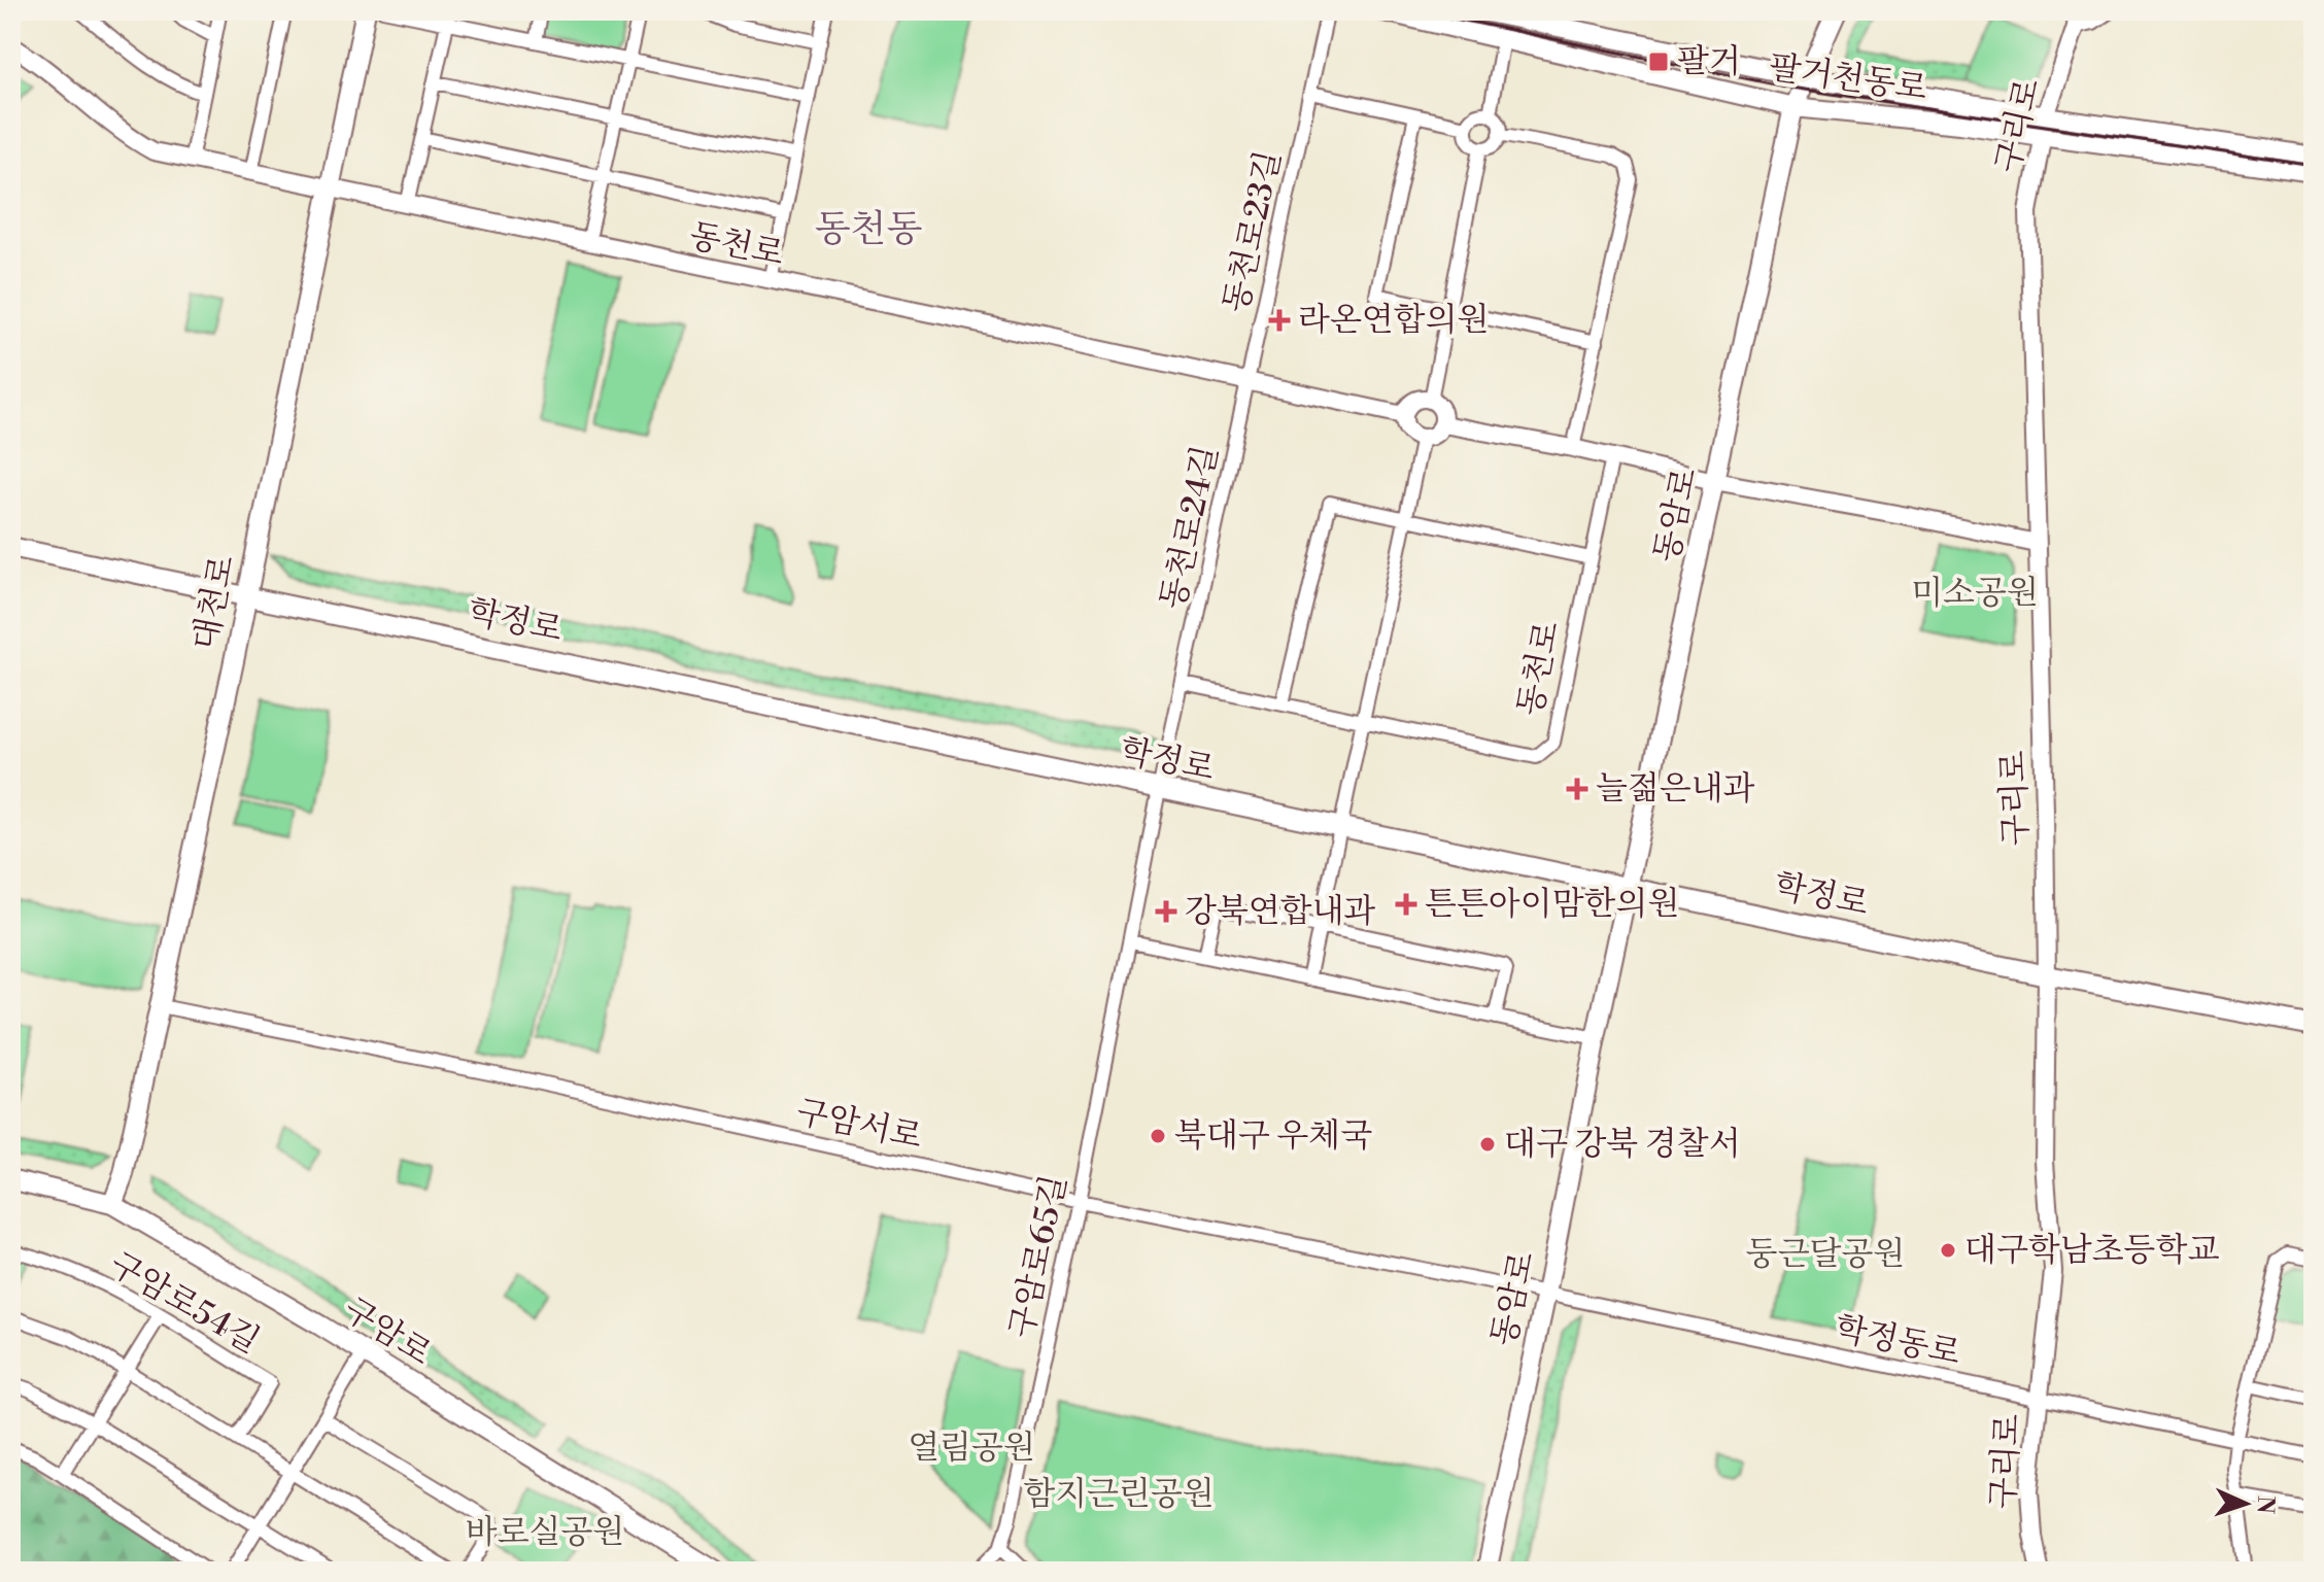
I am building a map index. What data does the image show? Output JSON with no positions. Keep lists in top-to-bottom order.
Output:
{
  "streets": {
    "main road": [
      "팔거천동로",
      "동암로",
      "대천로",
      "학정로",
      "구암로"
    ],
    "street": [
      "구리로",
      "동천로23길",
      "동천로",
      "동천로24길",
      "구암서로",
      "구암로65길",
      "구암로54길",
      "학정동로"
    ]
  },
  "crossings": [
    ["팔거천동로", "구리로"],
    ["팔거천동로", "동암로"],
    ["구리로", "학정로"],
    ["구리로", "학정동로"],
    ["동천로23길", "동천로"],
    ["동천로23길", "동천로24길"],
    ["동천로", "동천로24길"],
    ["동천로", "대천로"],
    ["동암로", "학정로"],
    ["동암로", "구암서로"],
    ["동암로", "학정동로"],
    ["동천로24길", "학정로"],
    ["동천로24길", "구암로65길"],
    ["대천로", "학정로"],
    ["대천로", "구암서로"],
    ["대천로", "구암로"],
    ["학정로", "구암로65길"],
    ["구암서로", "구암로65길"],
    ["구암서로", "학정동로"]
  ],
  "districts": ["동천동"],
  "parks": [
    "미소공원",
    "둥근달공원",
    "열림공원",
    "함지근린공원",
    "바로실공원"
  ],
  "places": {
    "transit": ["팔거"],
    "health": [
      "라온연합의원",
      "늘젊은내과",
      "튼튼아이맘한의원",
      "강북연합내과"
    ],
    "other": ["북대구 우체국", "대구 강북 경찰서", "대구학남초등학교"]
  },
  "north": "right"
}
